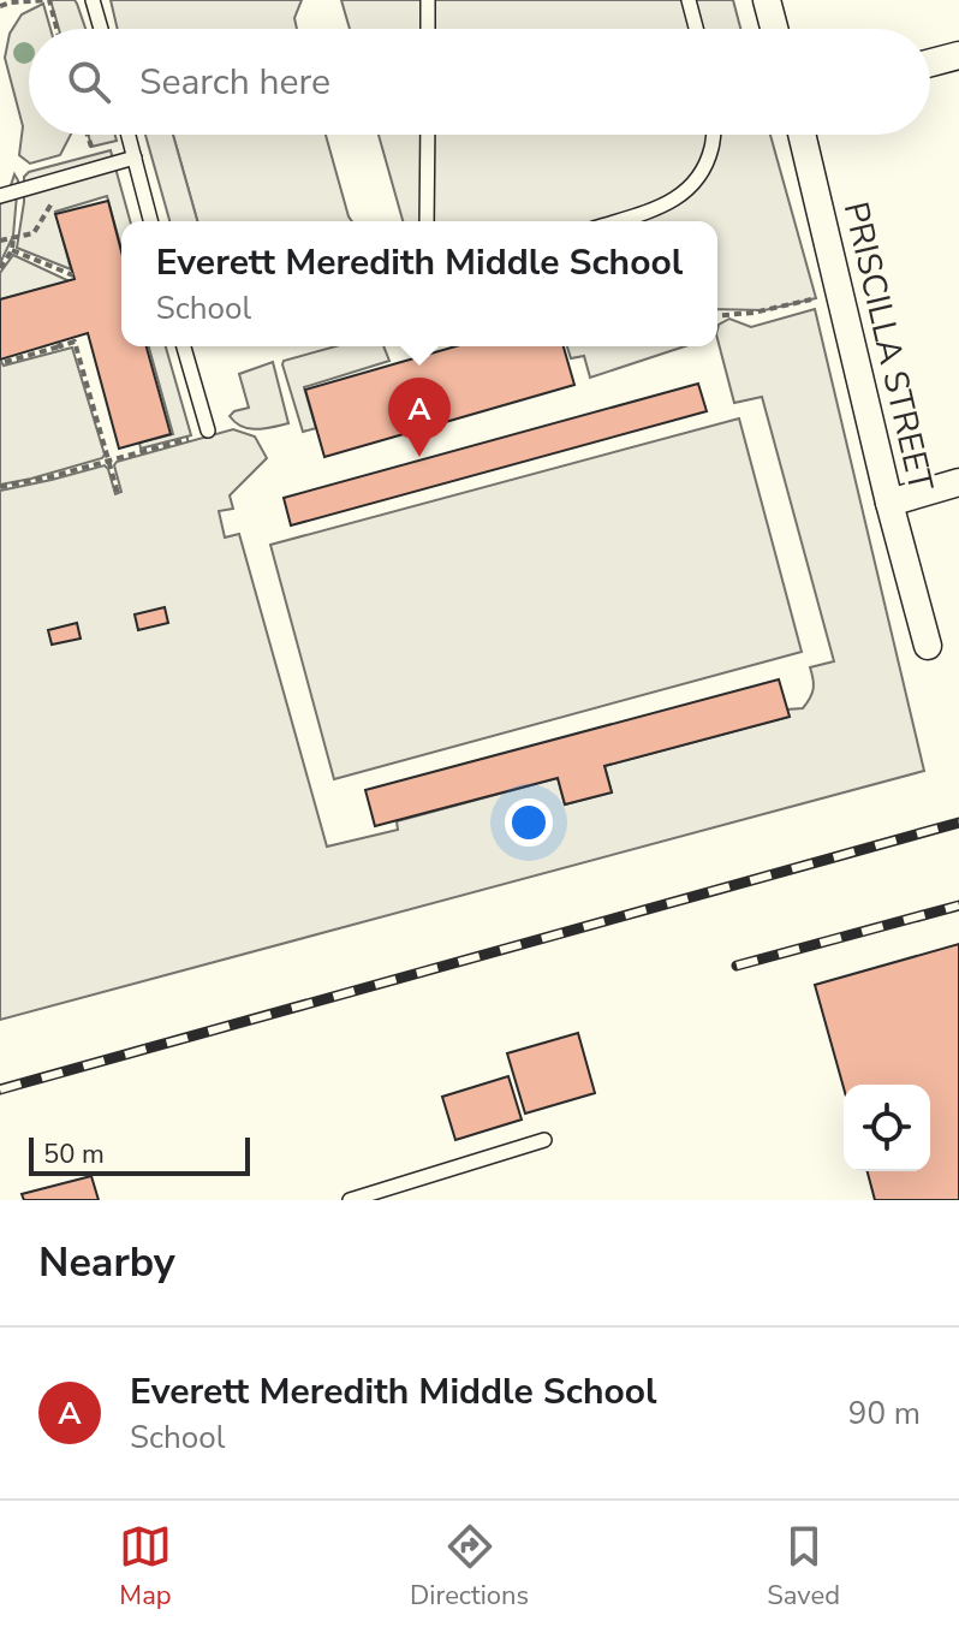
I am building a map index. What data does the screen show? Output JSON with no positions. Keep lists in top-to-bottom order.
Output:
{
  "streets": {
    "street": ["PRISCILLA STREET"]
  },
  "scale_bar": "50 m",
  "page": {
    "search": "Search here",
    "popup": ["Everett Meredith Middle School", "School"],
    "pins": "A",
    "scale": "50 m",
    "heading": "Nearby",
    "list": [
      {
        "mark": "A",
        "name": "Everett Meredith Middle School",
        "note": "School",
        "value": "90 m"
      }
    ],
    "nav": ["Map", "Directions", "Saved"]
  }
}
